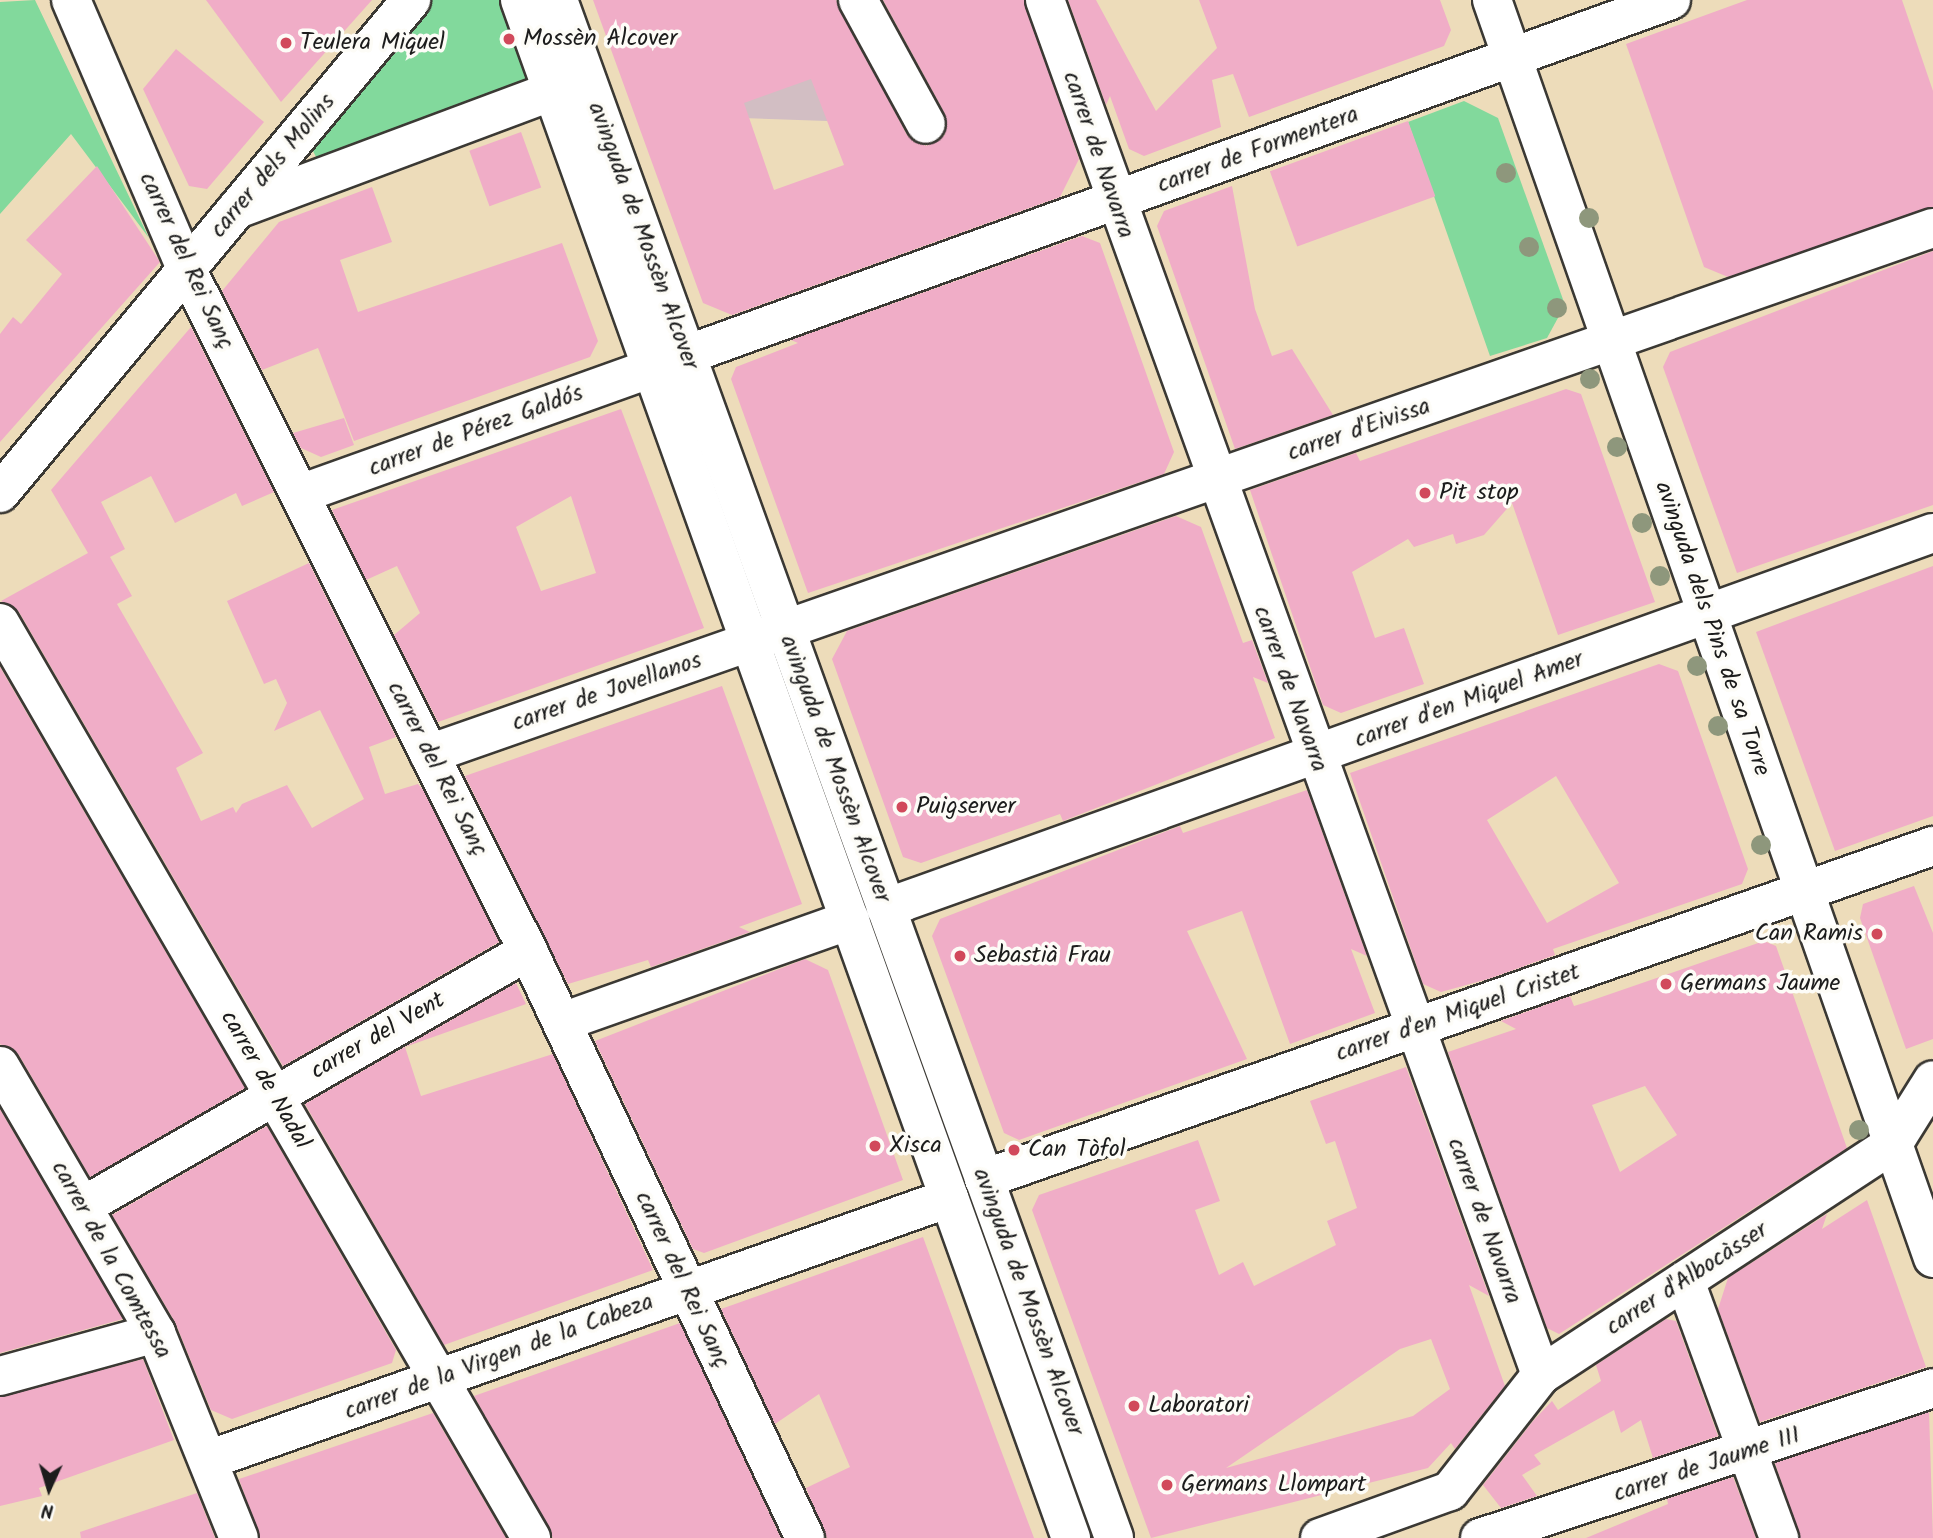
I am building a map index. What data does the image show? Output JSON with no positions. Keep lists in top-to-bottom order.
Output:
{
  "streets": {
    "street": [
      "carrer de Formentera",
      "carrer de Navarra",
      "carrer dels Molins",
      "avinguda de Mossèn Alcover",
      "carrer del Rei Sanç",
      "carrer d'Eivissa",
      "carrer de Pérez Galdós",
      "avinguda dels Pins de sa Torre",
      "carrer de Jovellanos",
      "carrer d'en Miquel Amer",
      "carrer d'en Miquel Cristet",
      "carrer del Vent",
      "carrer de Nadal",
      "carrer de la Comtessa",
      "carrer d'Albocàsser",
      "carrer de la Virgen de la Cabeza",
      "carrer de Jaume III"
    ]
  },
  "crossings": [
    ["carrer de Formentera", "carrer de Navarra"],
    ["carrer de Formentera", "avinguda de Mossèn Alcover"],
    ["carrer de Formentera", "carrer de Pérez Galdós"],
    ["carrer de Formentera", "avinguda dels Pins de sa Torre"],
    ["carrer de Navarra", "carrer d'Eivissa"],
    ["carrer de Navarra", "carrer d'en Miquel Amer"],
    ["carrer de Navarra", "carrer d'en Miquel Cristet"],
    ["carrer de Navarra", "carrer d'Albocàsser"],
    ["carrer dels Molins", "carrer del Rei Sanç"],
    ["avinguda de Mossèn Alcover", "carrer d'Eivissa"],
    ["avinguda de Mossèn Alcover", "carrer de Pérez Galdós"],
    ["avinguda de Mossèn Alcover", "carrer de Jovellanos"],
    ["avinguda de Mossèn Alcover", "carrer d'en Miquel Amer"],
    ["avinguda de Mossèn Alcover", "carrer d'en Miquel Cristet"],
    ["avinguda de Mossèn Alcover", "carrer de la Virgen de la Cabeza"],
    ["carrer del Rei Sanç", "carrer de Pérez Galdós"],
    ["carrer del Rei Sanç", "carrer de Jovellanos"],
    ["carrer del Rei Sanç", "carrer del Vent"],
    ["carrer del Rei Sanç", "carrer de la Virgen de la Cabeza"],
    ["carrer d'Eivissa", "avinguda dels Pins de sa Torre"],
    ["carrer d'Eivissa", "carrer de Jovellanos"],
    ["avinguda dels Pins de sa Torre", "carrer d'en Miquel Amer"],
    ["avinguda dels Pins de sa Torre", "carrer d'en Miquel Cristet"],
    ["avinguda dels Pins de sa Torre", "carrer d'Albocàsser"],
    ["carrer del Vent", "carrer de Nadal"],
    ["carrer del Vent", "carrer de la Comtessa"],
    ["carrer de Nadal", "carrer de la Virgen de la Cabeza"],
    ["carrer de la Comtessa", "carrer de la Virgen de la Cabeza"]
  ],
  "places": [
    "Mossèn Alcover",
    "Teulera Miquel",
    "Pit stop",
    "Puigserver",
    "Can Ramis",
    "Sebastià Frau",
    "Germans Jaume",
    "Xisca",
    "Can Tòfol",
    "Laboratori",
    "Germans Llompart"
  ],
  "north": "bottom"
}
